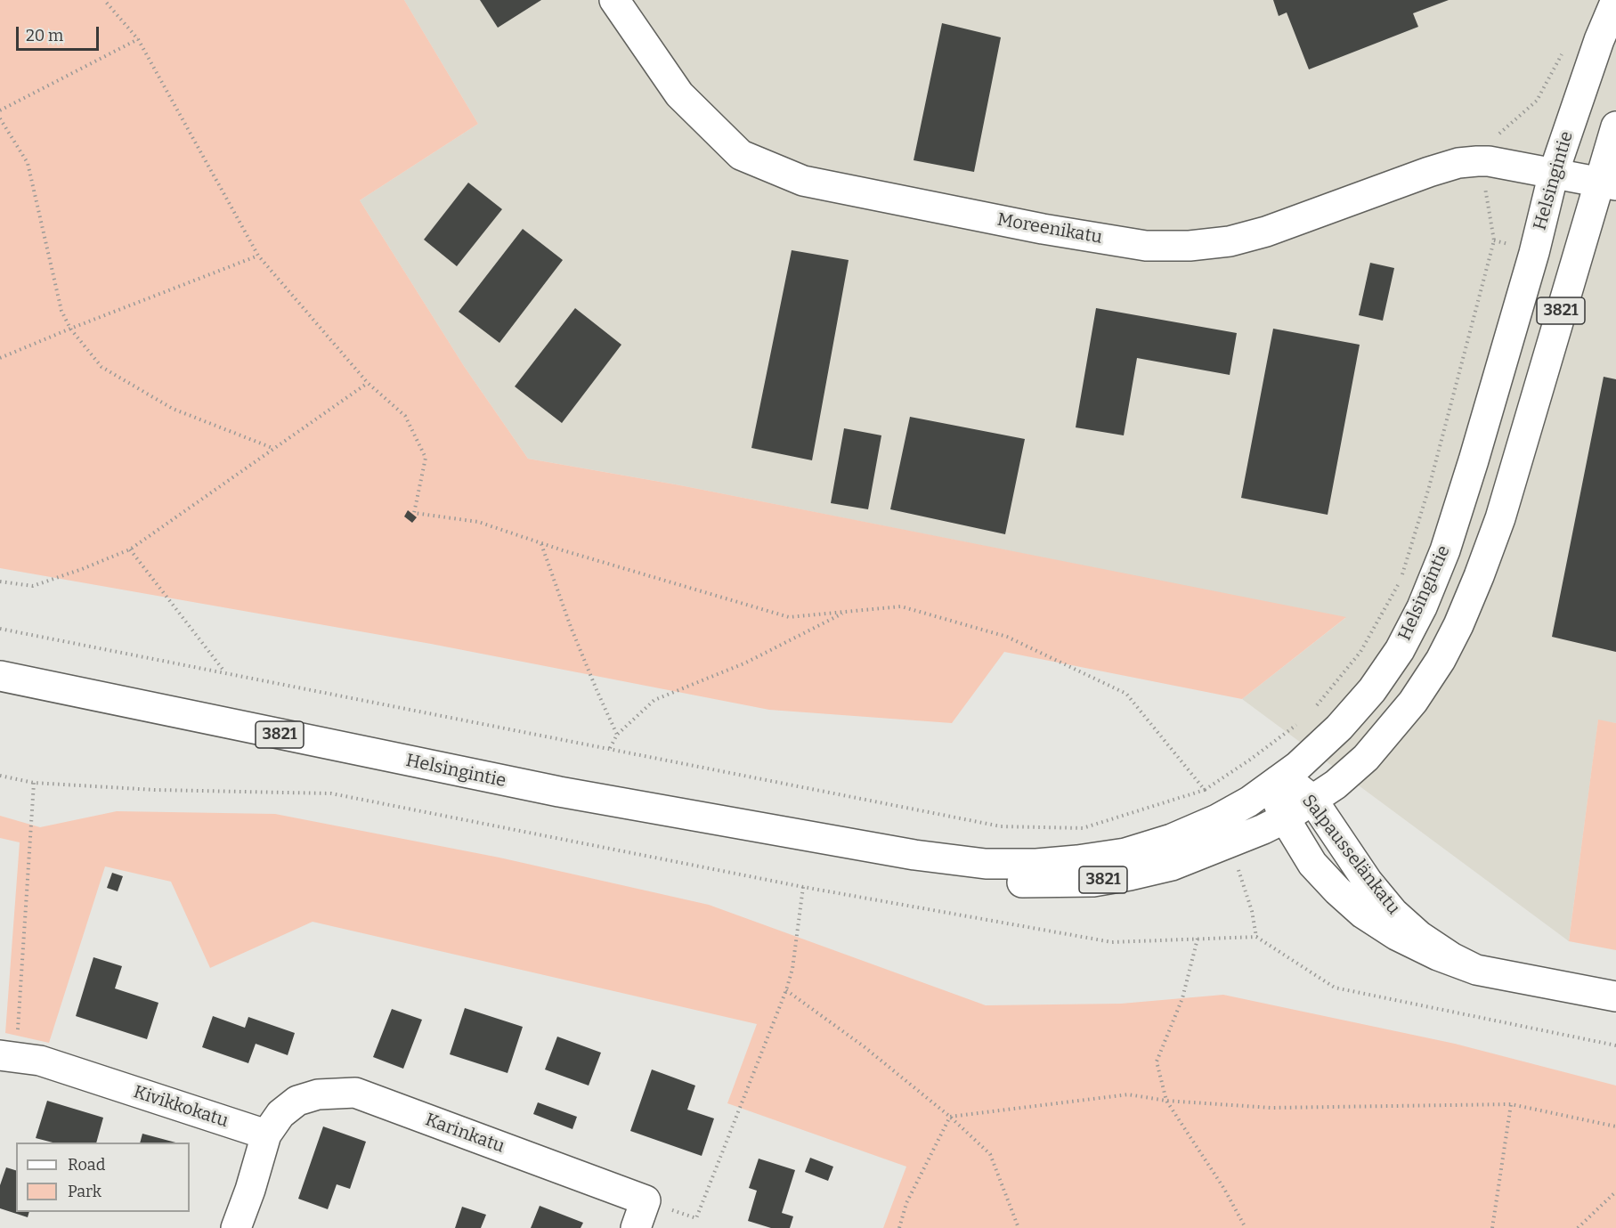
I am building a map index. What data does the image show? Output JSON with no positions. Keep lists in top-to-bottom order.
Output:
{
  "streets": {
    "main road": [
      "Helsingintie",
      "Moreenikatu",
      "3821",
      "Salpausselänkatu",
      "Kivikkokatu",
      "Karinkatu"
    ]
  },
  "crossings": [
    ["Helsingintie", "Moreenikatu"],
    ["Helsingintie", "Salpausselänkatu"],
    ["Kivikkokatu", "Karinkatu"]
  ],
  "legend": ["Road", "Park"],
  "scale_bar": "20 m"
}
